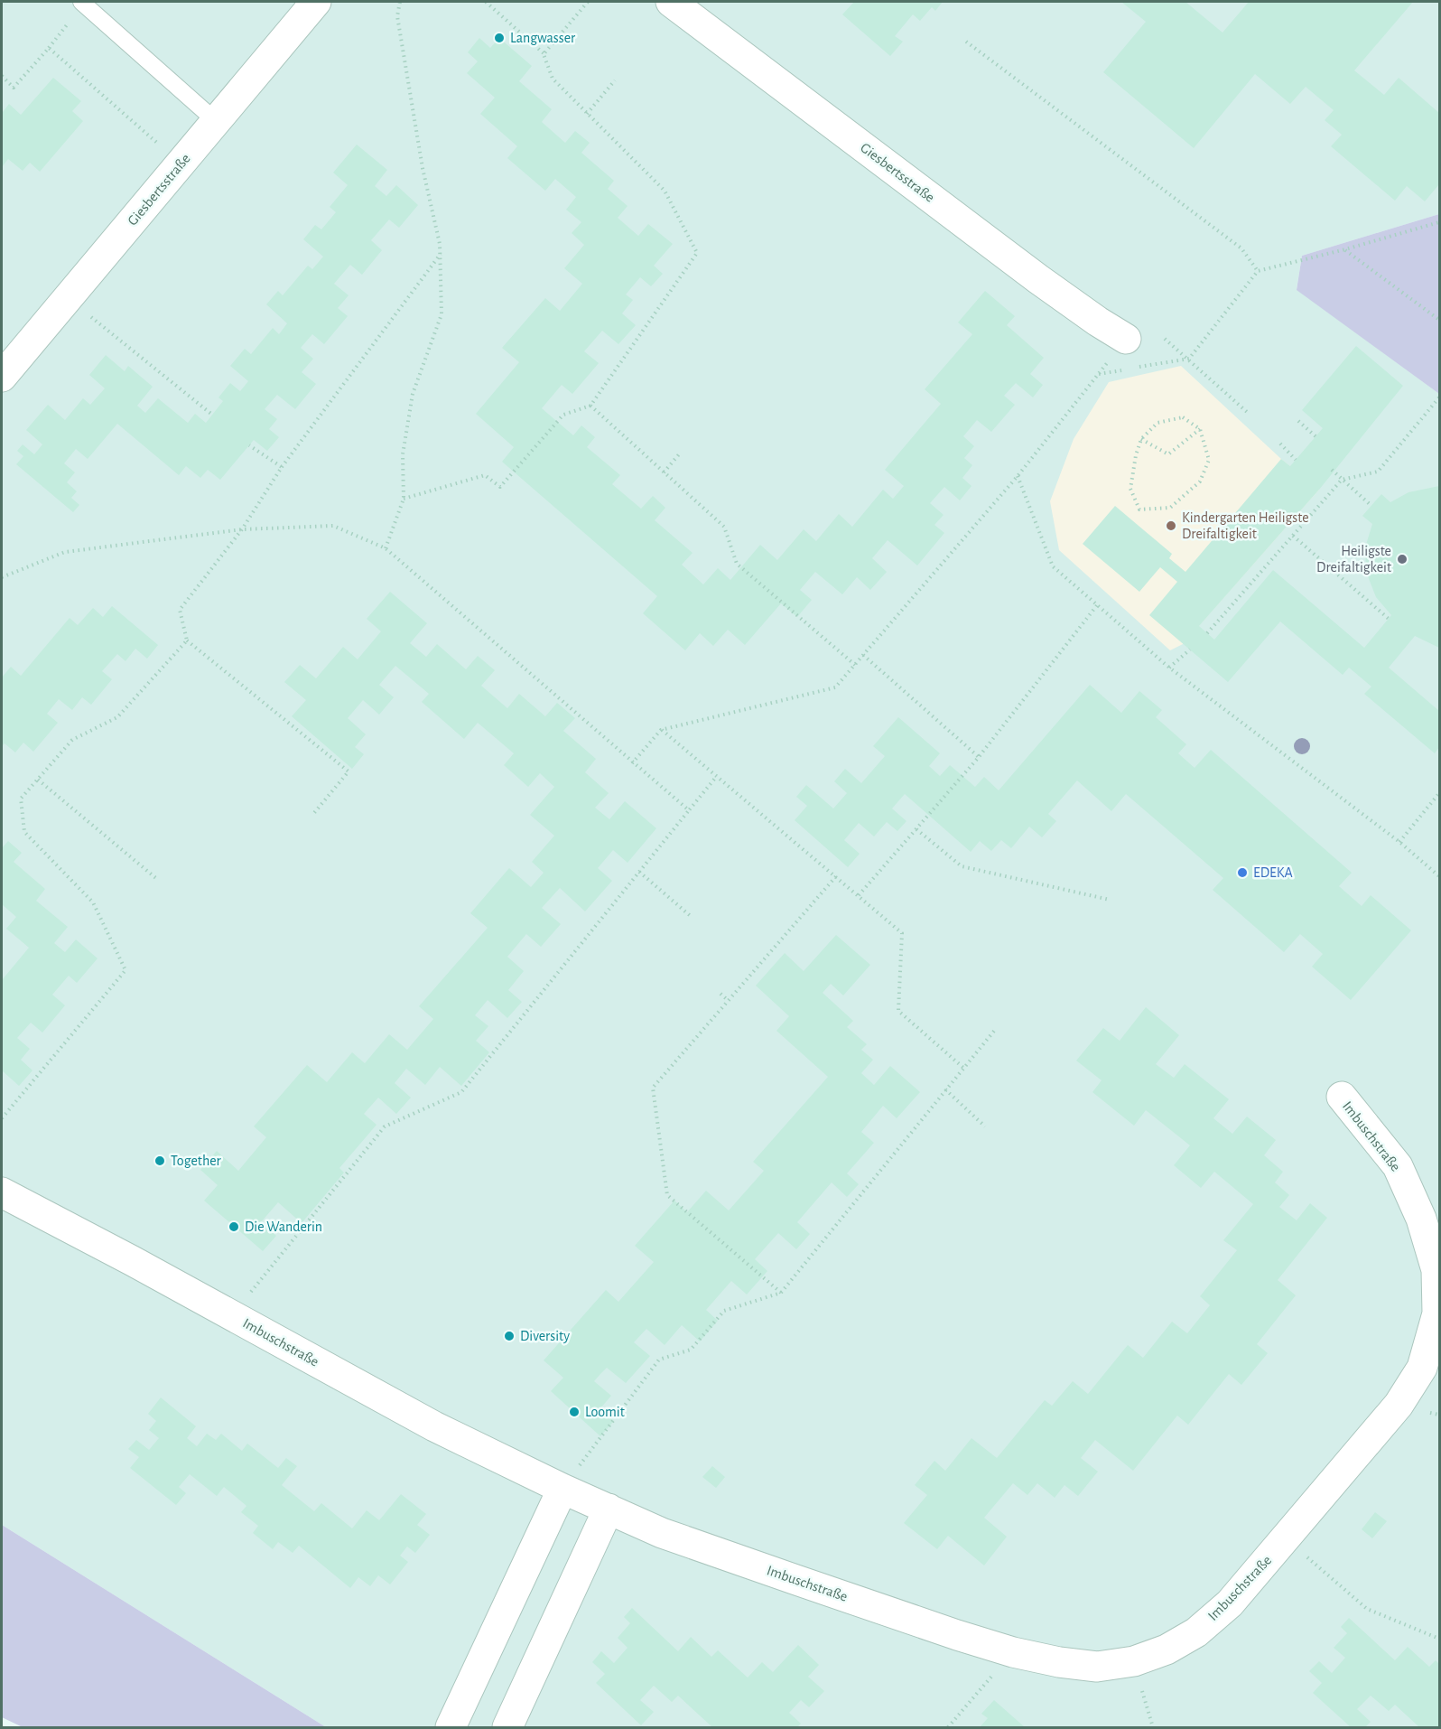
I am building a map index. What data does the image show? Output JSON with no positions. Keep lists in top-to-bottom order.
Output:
{
  "streets": {
    "street": ["Giesbertsstraße", "Imbuschstraße"]
  },
  "places": [
    "Langwasser",
    "Kindergarten Heiligste Dreifaltigkeit",
    "Heiligste Dreifaltigkeit",
    "EDEKA",
    "Together",
    "Die Wanderin",
    "Diversity",
    "Loomit"
  ]
}
